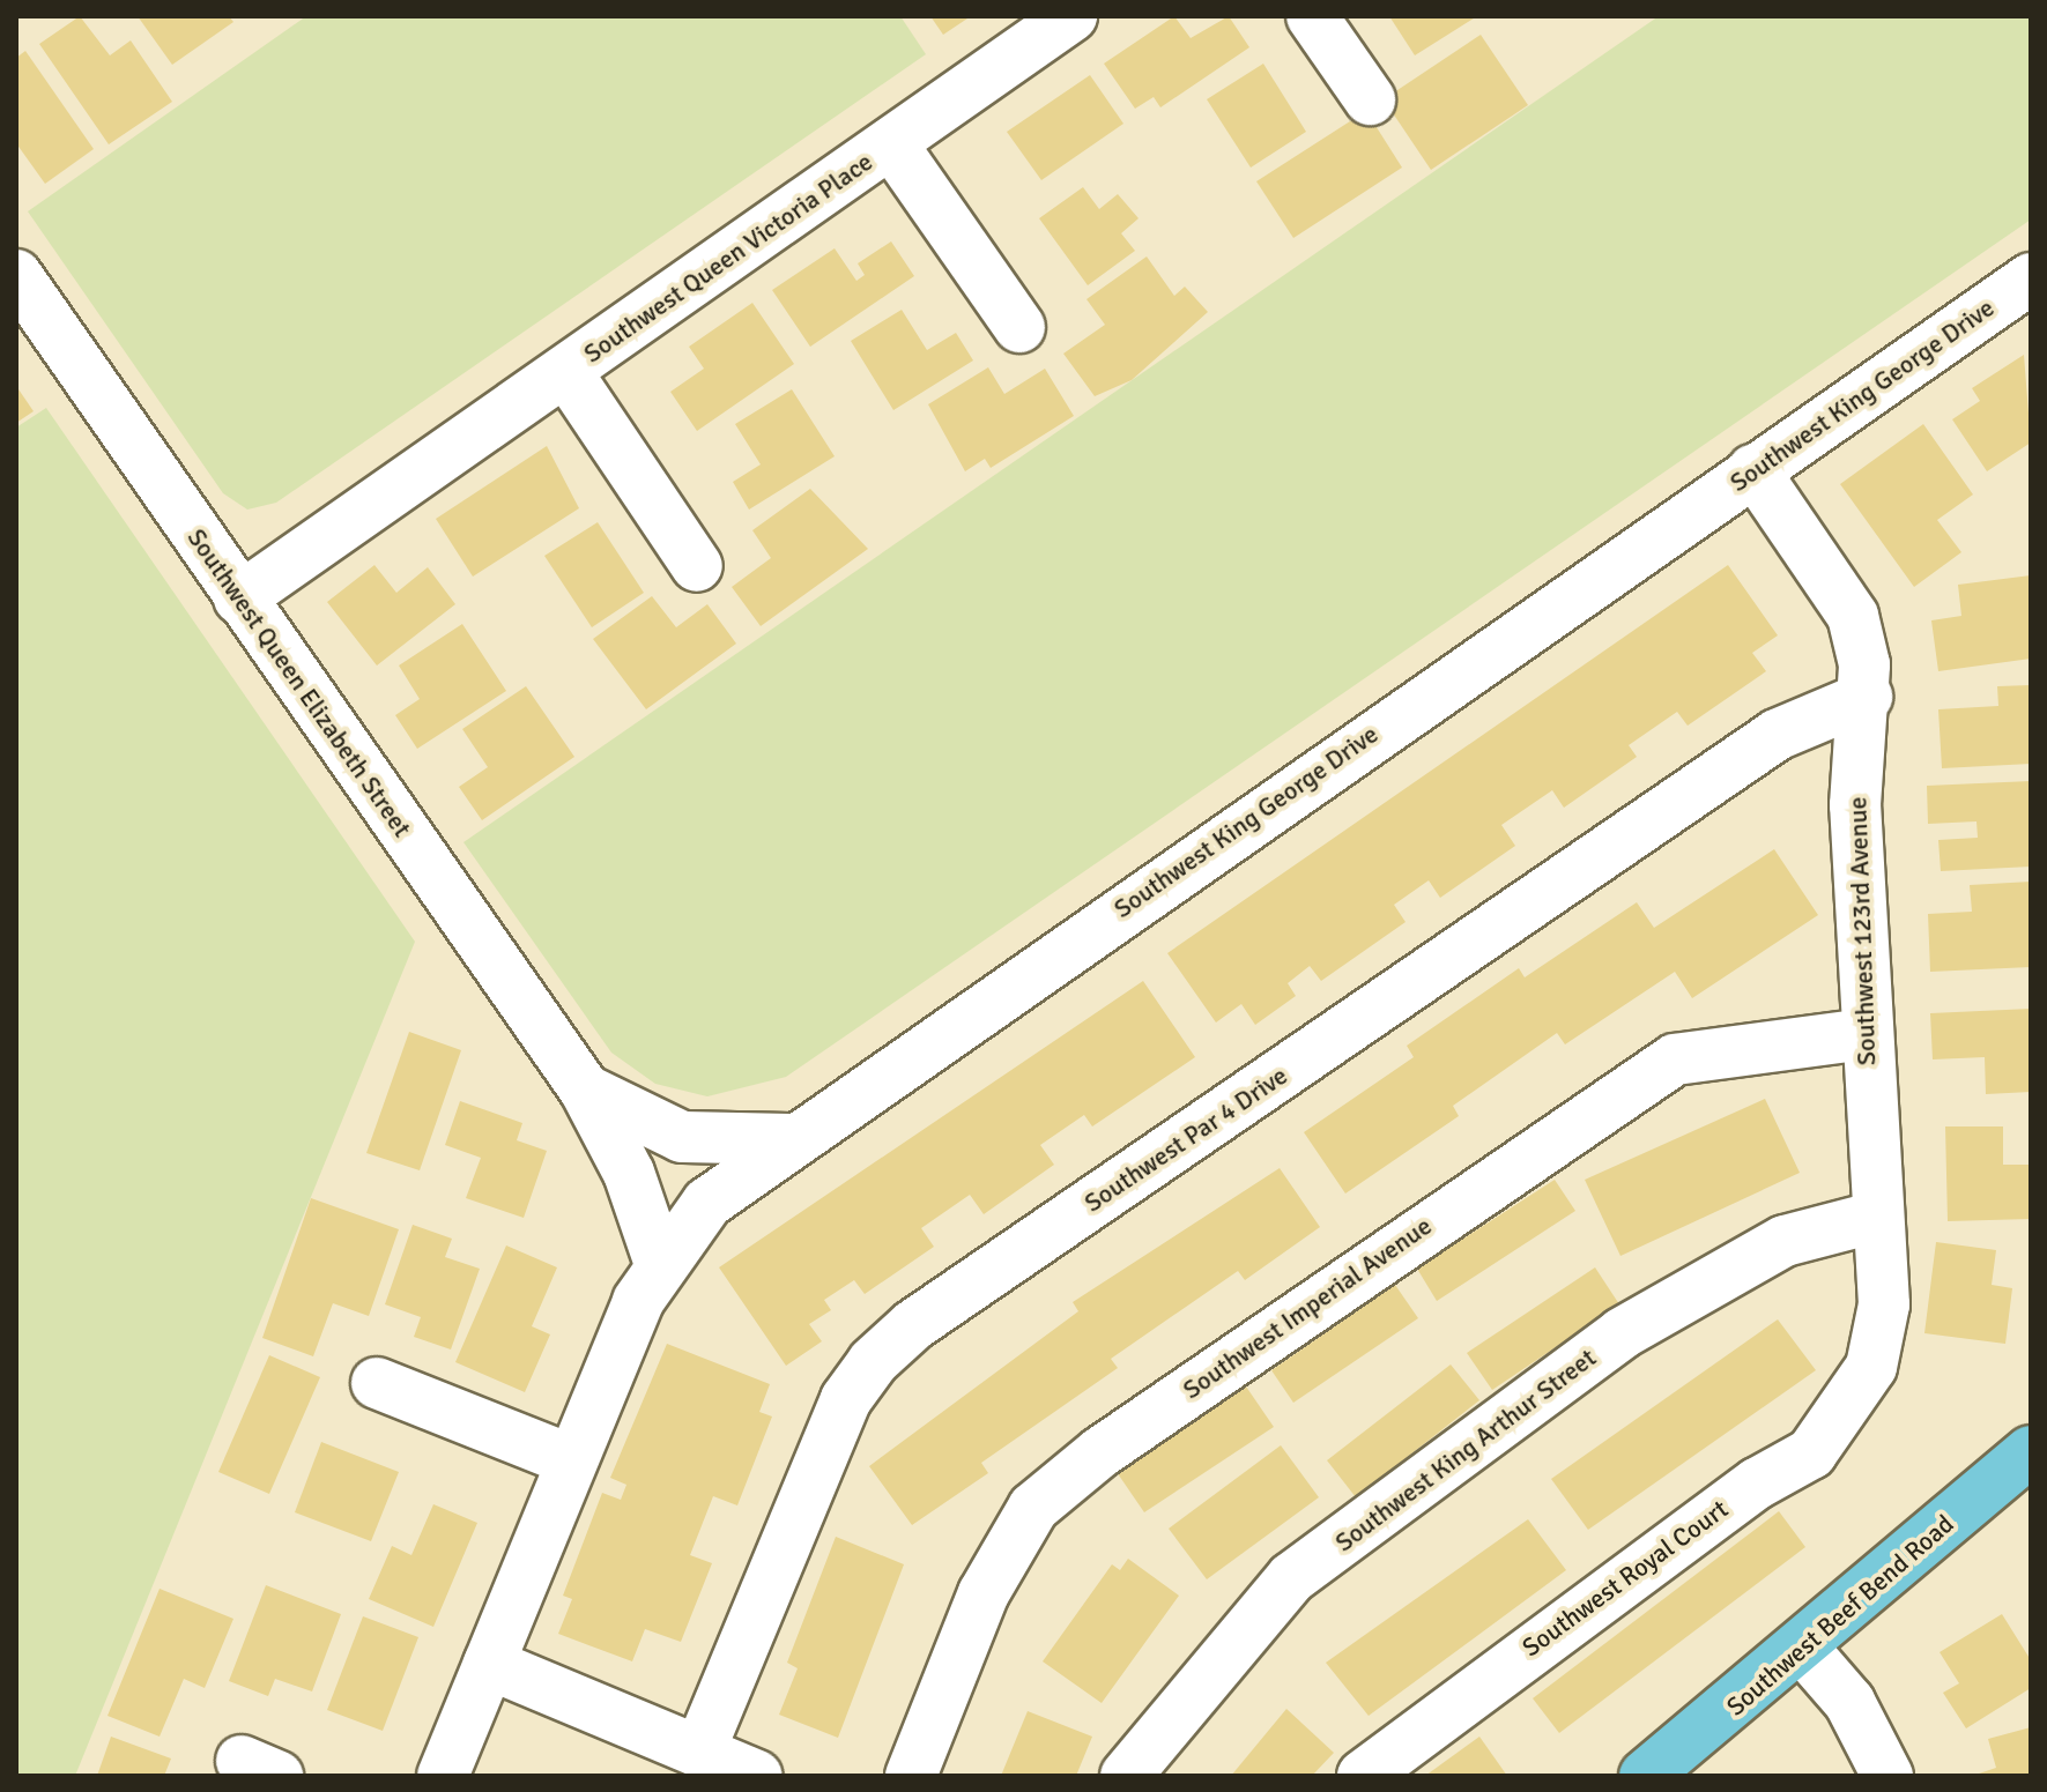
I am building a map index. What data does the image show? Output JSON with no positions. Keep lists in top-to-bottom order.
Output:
{
  "streets": {
    "main road": ["Southwest Beef Bend Road"],
    "street": [
      "Southwest Queen Victoria Place",
      "Southwest King George Drive",
      "Southwest Queen Elizabeth Street",
      "Southwest 123rd Avenue",
      "Southwest Par 4 Drive",
      "Southwest Imperial Avenue",
      "Southwest King Arthur Street",
      "Southwest Royal Court"
    ]
  },
  "crossings": [
    ["Southwest Queen Victoria Place", "Southwest Queen Elizabeth Street"],
    ["Southwest King George Drive", "Southwest Queen Elizabeth Street"],
    ["Southwest King George Drive", "Southwest 123rd Avenue"],
    ["Southwest 123rd Avenue", "Southwest Par 4 Drive"],
    ["Southwest 123rd Avenue", "Southwest Imperial Avenue"],
    ["Southwest 123rd Avenue", "Southwest King Arthur Street"],
    ["Southwest 123rd Avenue", "Southwest Royal Court"]
  ]
}
